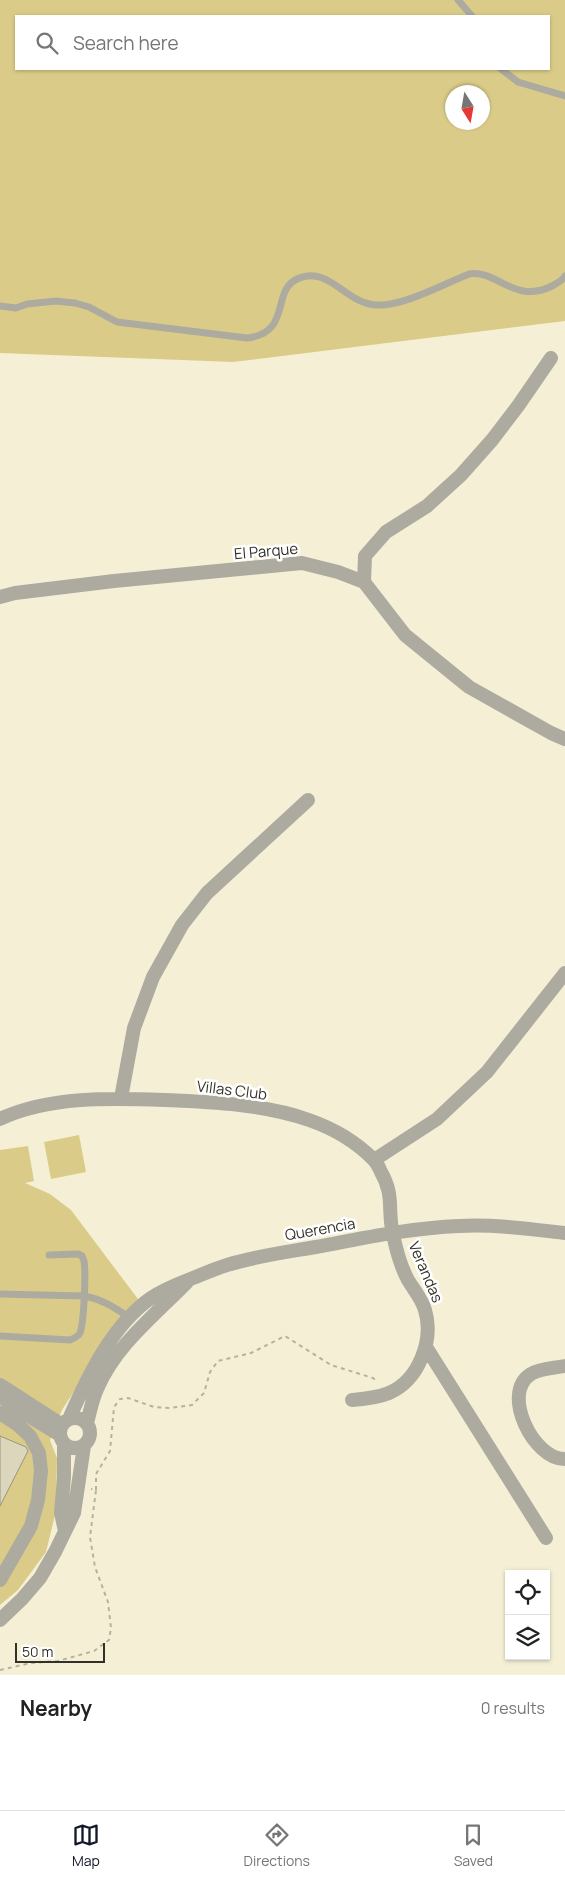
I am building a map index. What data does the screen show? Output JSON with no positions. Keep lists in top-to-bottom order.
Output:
{
  "streets": {
    "street": [
      "El Parque",
      "Villas Club",
      "Querencia",
      "Verandas"
    ]
  },
  "crossings": [
    ["Villas Club", "Querencia"],
    ["Villas Club", "Verandas"],
    ["Querencia", "Verandas"]
  ],
  "scale_bar": "50 m",
  "north": "bottom",
  "page": {
    "search": "Search here",
    "scale": "50 m",
    "heading": ["Nearby", "0 results"],
    "nav": ["Map", "Directions", "Saved"]
  }
}
